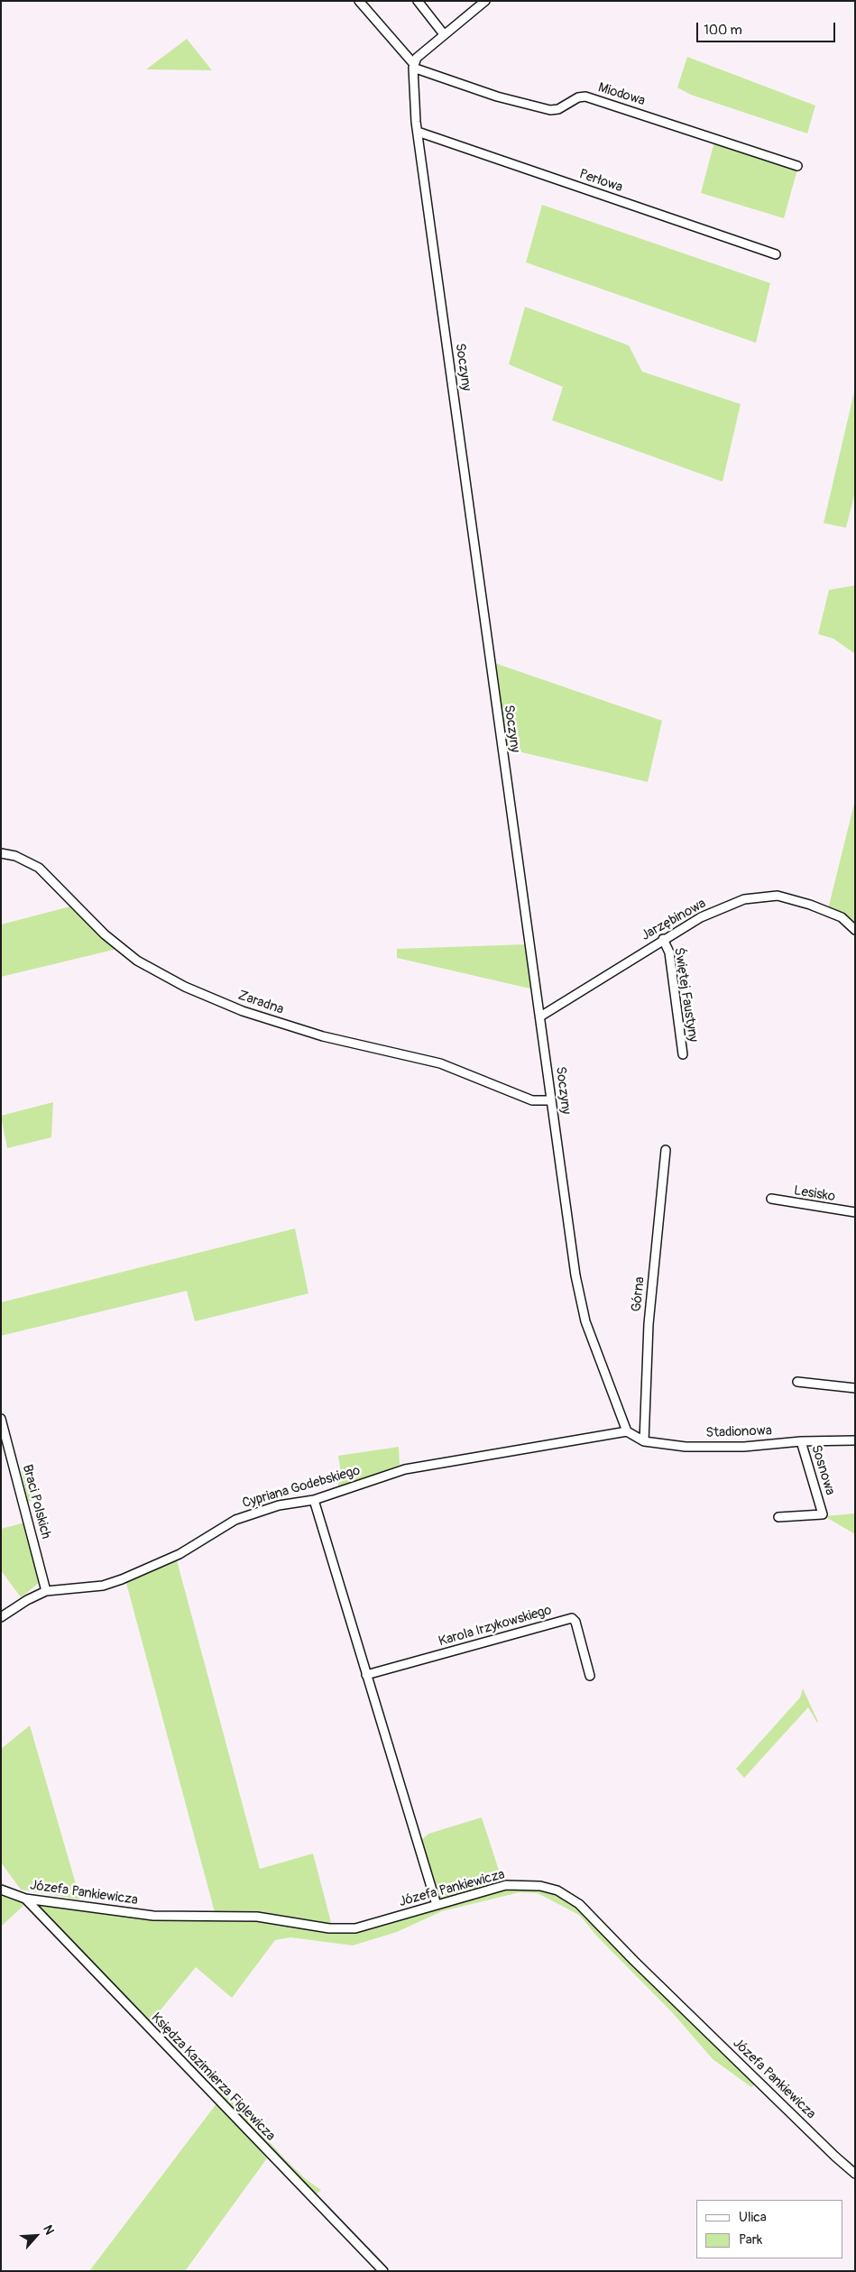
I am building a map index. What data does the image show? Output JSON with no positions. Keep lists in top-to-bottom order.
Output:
{
  "streets": {
    "street": [
      "Miodowa",
      "Perłowa",
      "Soczyny",
      "Jarzębinowa",
      "Świętej Faustyny",
      "Zaradna",
      "Lesisko",
      "Górna",
      "Stadionowa",
      "Sosnowa",
      "Cypriana Godebskiego",
      "Braci Polskich",
      "Karola Irzykowskiego",
      "Józefa Pankiewicza",
      "Księdza Kazimierza Figlewicza"
    ]
  },
  "crossings": [
    ["Miodowa", "Soczyny"],
    ["Perłowa", "Soczyny"],
    ["Soczyny", "Jarzębinowa"],
    ["Soczyny", "Zaradna"],
    ["Soczyny", "Stadionowa"],
    ["Soczyny", "Cypriana Godebskiego"],
    ["Jarzębinowa", "Świętej Faustyny"],
    ["Górna", "Stadionowa"],
    ["Stadionowa", "Sosnowa"],
    ["Stadionowa", "Cypriana Godebskiego"],
    ["Cypriana Godebskiego", "Braci Polskich"],
    ["Józefa Pankiewicza", "Księdza Kazimierza Figlewicza"]
  ],
  "legend": ["Ulica", "Park"],
  "scale_bar": "100 m",
  "north": "top right"
}
